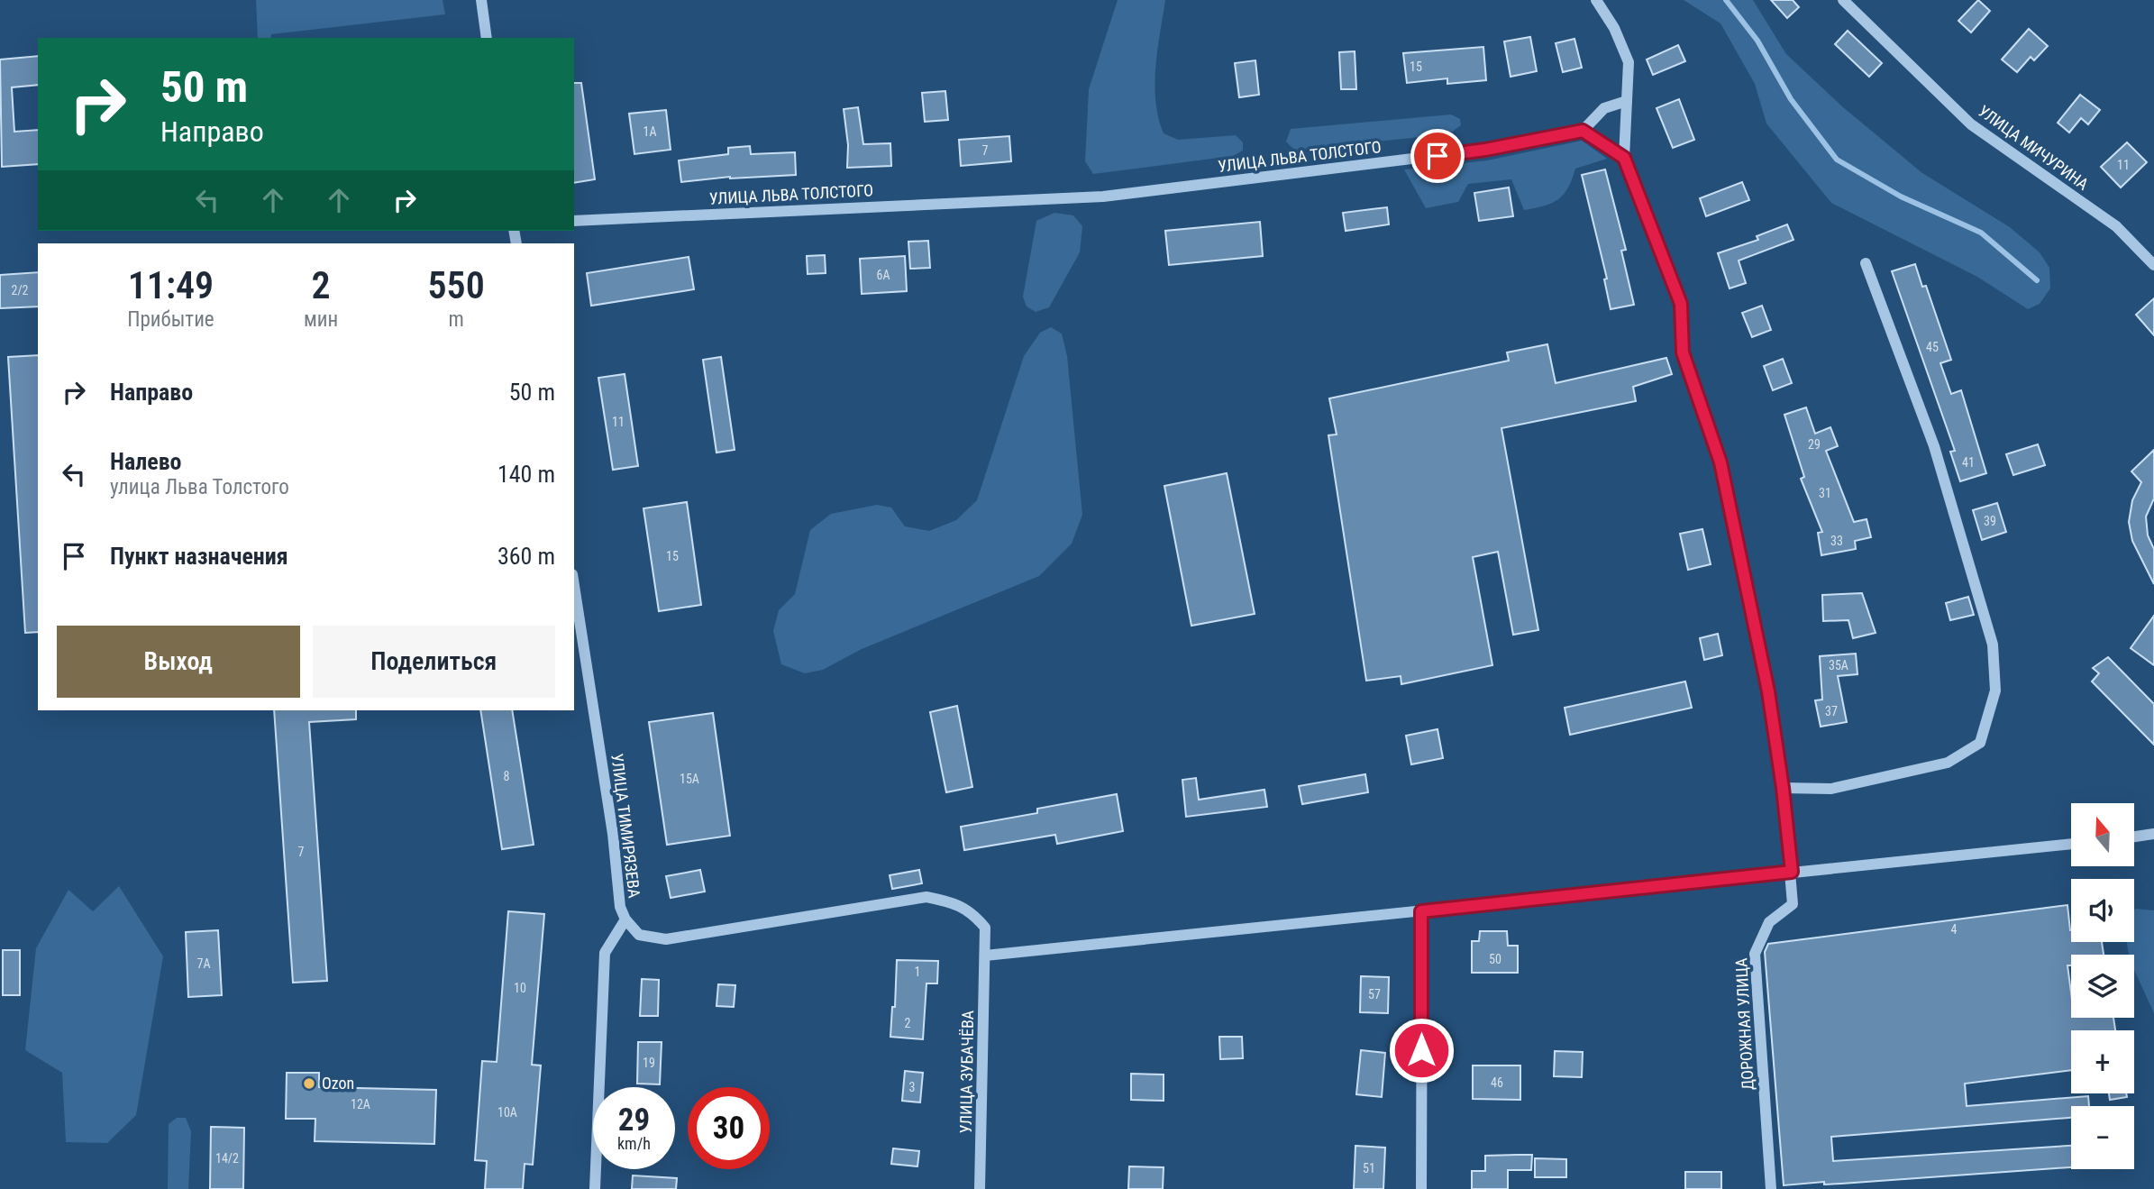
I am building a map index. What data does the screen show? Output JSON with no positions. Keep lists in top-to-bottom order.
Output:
{
  "streets": {
    "street": [
      "УЛИЦА МИЧУРИНА",
      "УЛИЦА ЛЬВА ТОЛСТОГО",
      "УЛИЦА ТИМИРЯЗЕВА",
      "ДОРОЖНАЯ УЛИЦА",
      "УЛИЦА ЗУБАЧЁВА"
    ]
  },
  "crossings": [
    ["УЛИЦА ТИМИРЯЗЕВА", "УЛИЦА ЗУБАЧЁВА"]
  ],
  "places": ["Ozon"],
  "house_numbers": [
    "15",
    "1А",
    "7",
    "11",
    "6А",
    "2/2",
    "45",
    "11",
    "29",
    "41",
    "31",
    "39",
    "33",
    "15",
    "35А",
    "37",
    "8",
    "15А",
    "7",
    "4",
    "50",
    "7А",
    "1",
    "10",
    "57",
    "2",
    "19",
    "46",
    "3",
    "12А",
    "10А",
    "14/2",
    "51"
  ],
  "north": "top",
  "page": {
    "turn": ["50 m", "Направо"],
    "eta": [
      "11:49",
      "Прибытие",
      "2",
      "мин",
      "550",
      "m"
    ],
    "list": [
      {
        "name": "Направо",
        "value": "50 m"
      },
      {
        "name": "Налево",
        "note": "улица Льва Толстого",
        "value": "140 m"
      },
      {
        "name": "Пункт назначения",
        "value": "360 m"
      }
    ],
    "buttons": ["Выход", "Поделиться"],
    "map_buttons": ["+", "−"],
    "speed": "29 km/h",
    "limit": "30"
  }
}
